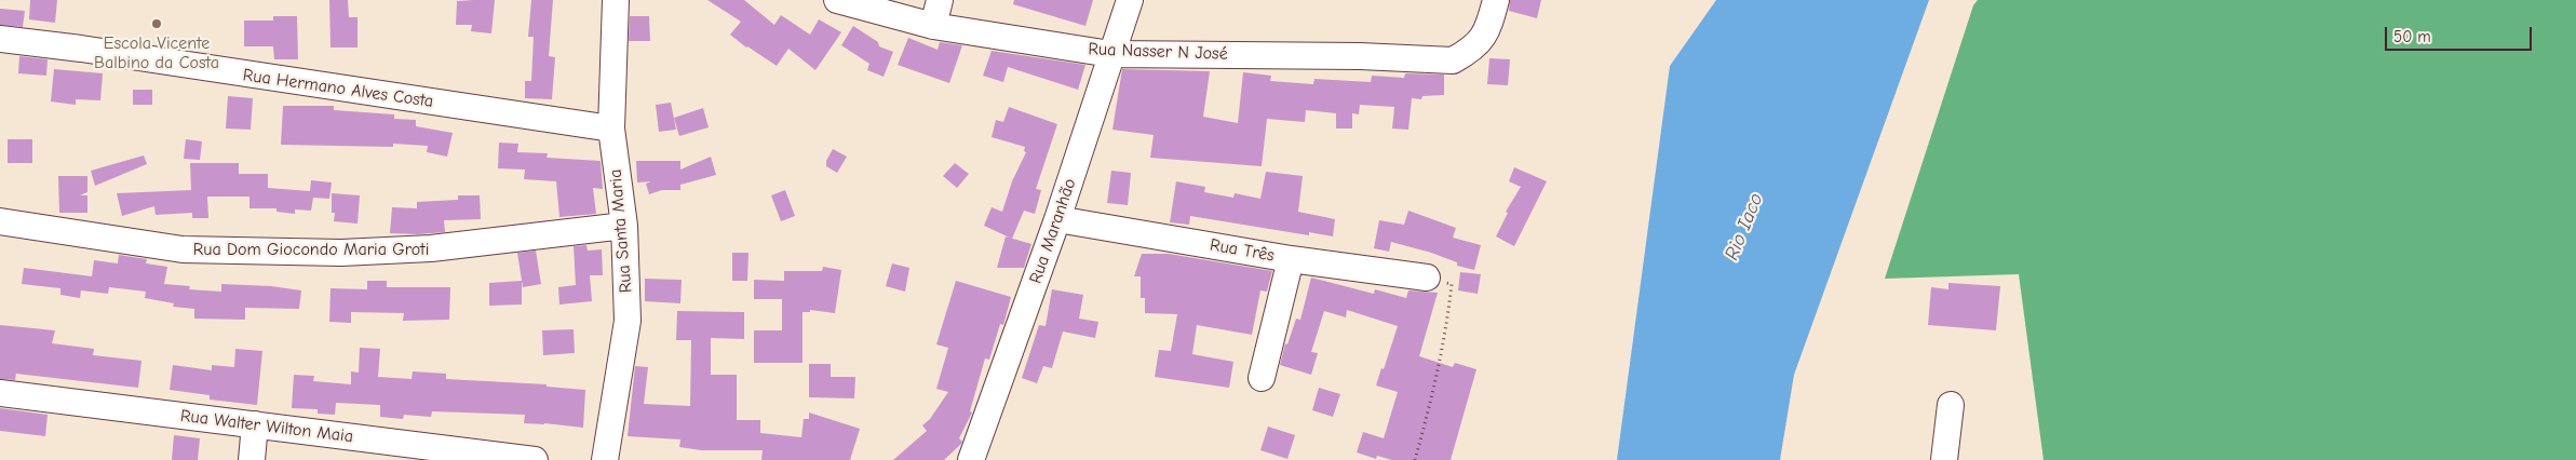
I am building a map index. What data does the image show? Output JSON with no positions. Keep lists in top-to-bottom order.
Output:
{
  "streets": {
    "street": [
      "Rua Nasser N José",
      "Rua Hermano Alves Costa",
      "Rua Santa Maria",
      "Rua Maranhão",
      "Rua Dom Giocondo Maria Groti",
      "Rua Três",
      "Rua Walter Wilton Maia"
    ]
  },
  "crossings": [
    ["Rua Nasser N José", "Rua Maranhão"],
    ["Rua Hermano Alves Costa", "Rua Santa Maria"],
    ["Rua Santa Maria", "Rua Dom Giocondo Maria Groti"],
    ["Rua Maranhão", "Rua Três"]
  ],
  "water": ["Rio Iaco"],
  "places": ["Escola Vicente Balbino da Costa"],
  "scale_bar": "50 m"
}
